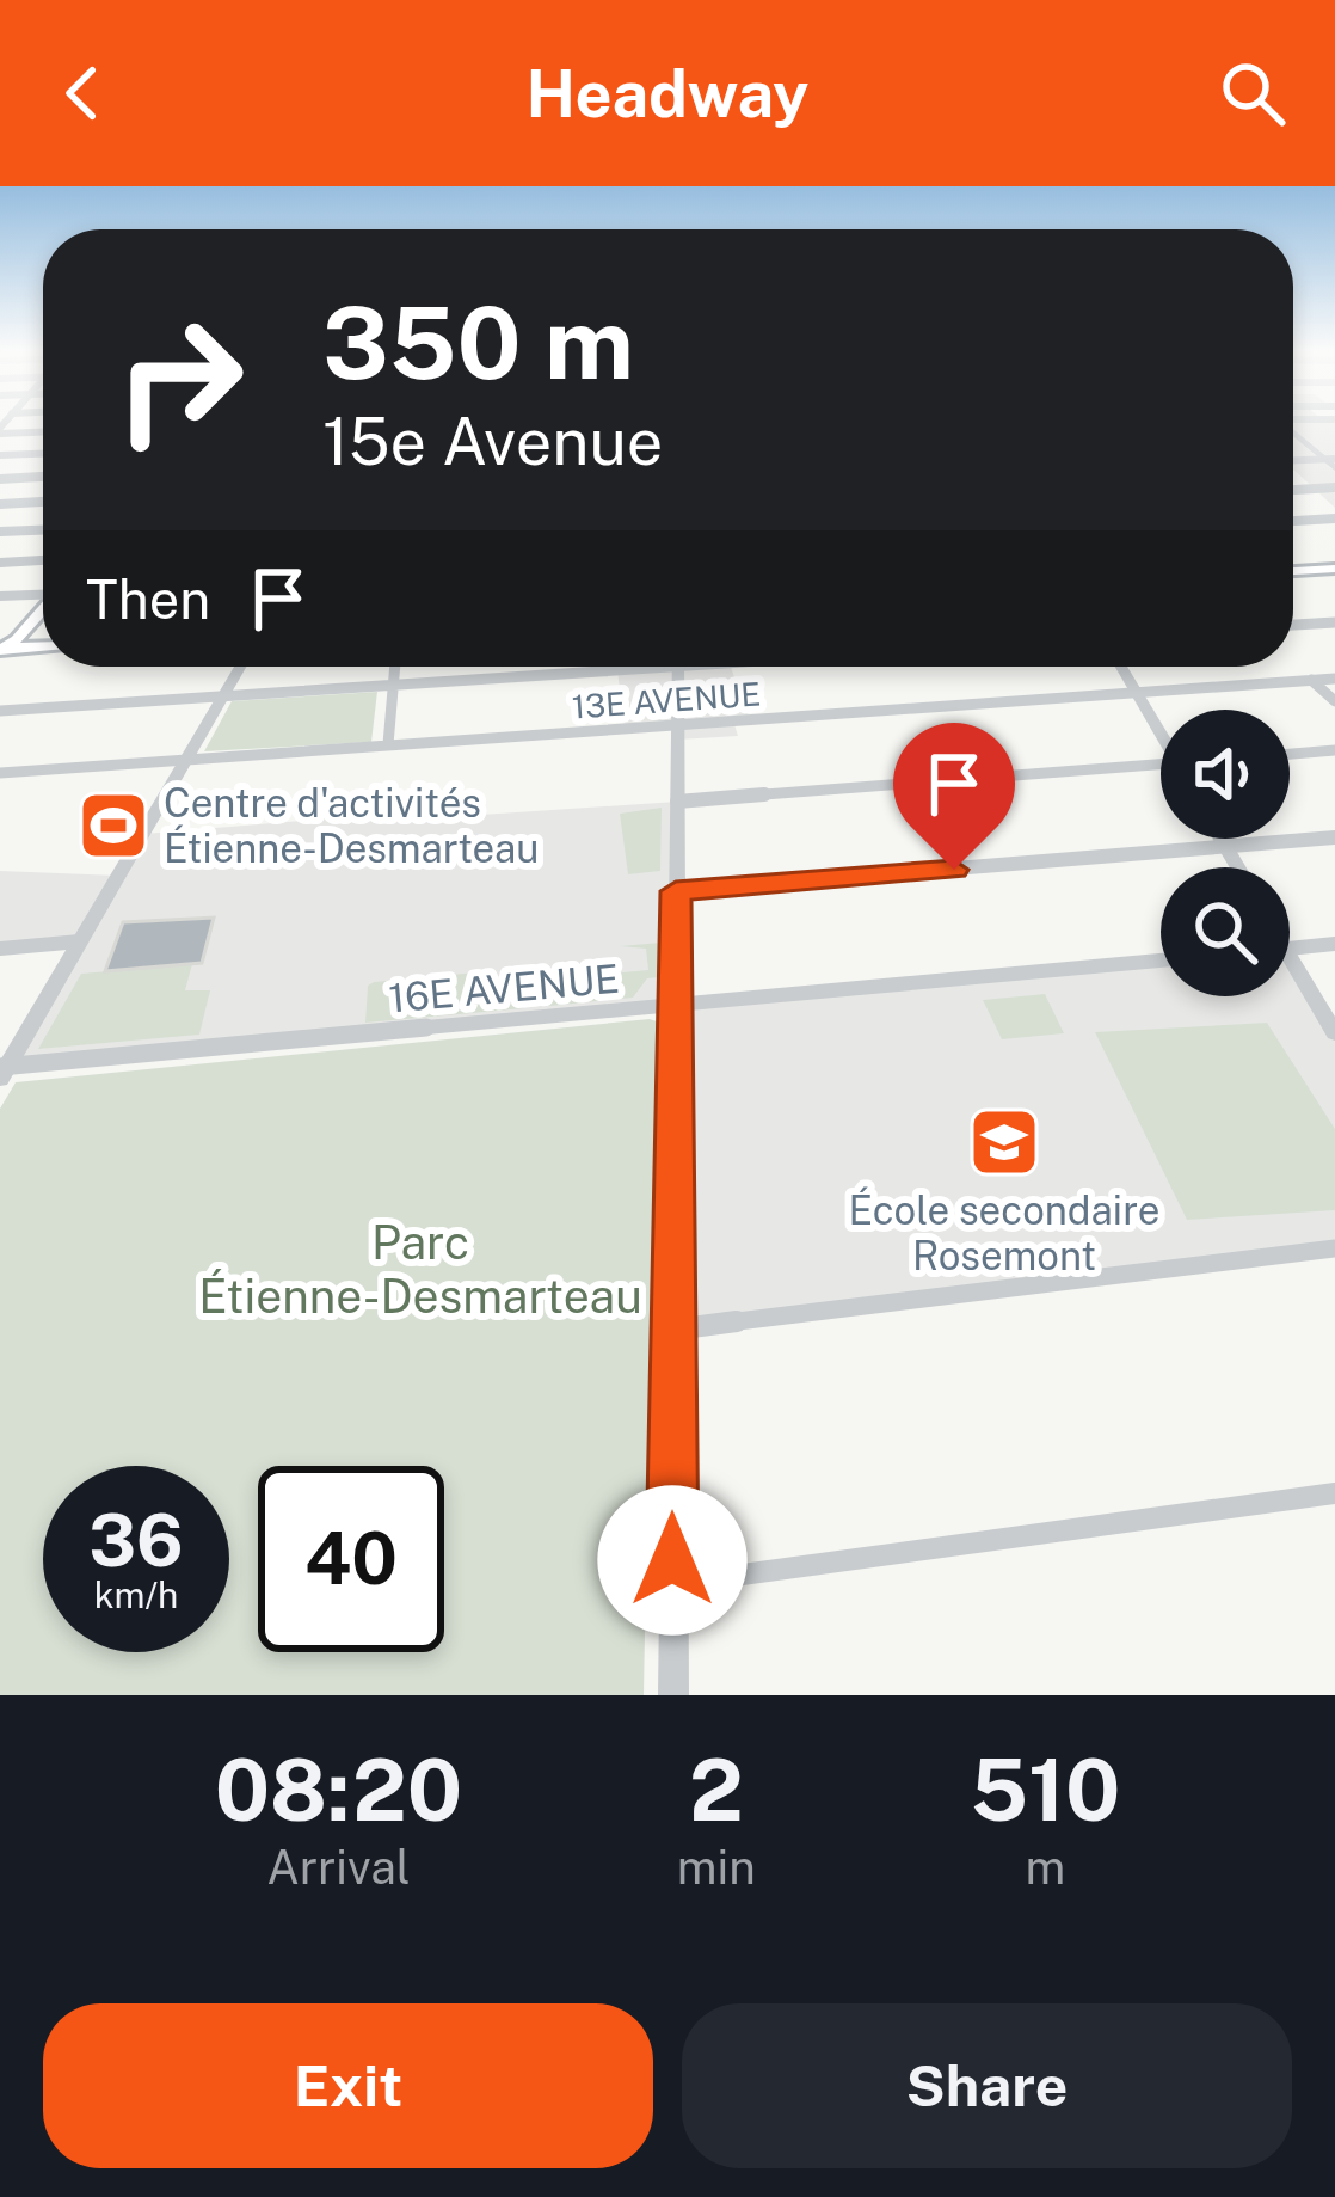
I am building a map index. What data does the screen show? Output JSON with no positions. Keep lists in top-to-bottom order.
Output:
{
  "streets": {
    "street": ["13E AVENUE", "16E AVENUE"]
  },
  "parks": ["Parc Étienne-Desmarteau"],
  "places": {
    "sports": ["Centre d'activités Étienne-Desmarteau"],
    "school or university": ["École secondaire Rosemont"]
  },
  "page": {
    "header": "Headway",
    "turn": ["350 m", "15e Avenue"],
    "then": "Then",
    "speed": "36 km/h",
    "limit": "40",
    "eta": [
      "08:20",
      "Arrival",
      "2",
      "min",
      "510",
      "m"
    ],
    "buttons": ["Exit", "Share"]
  }
}
